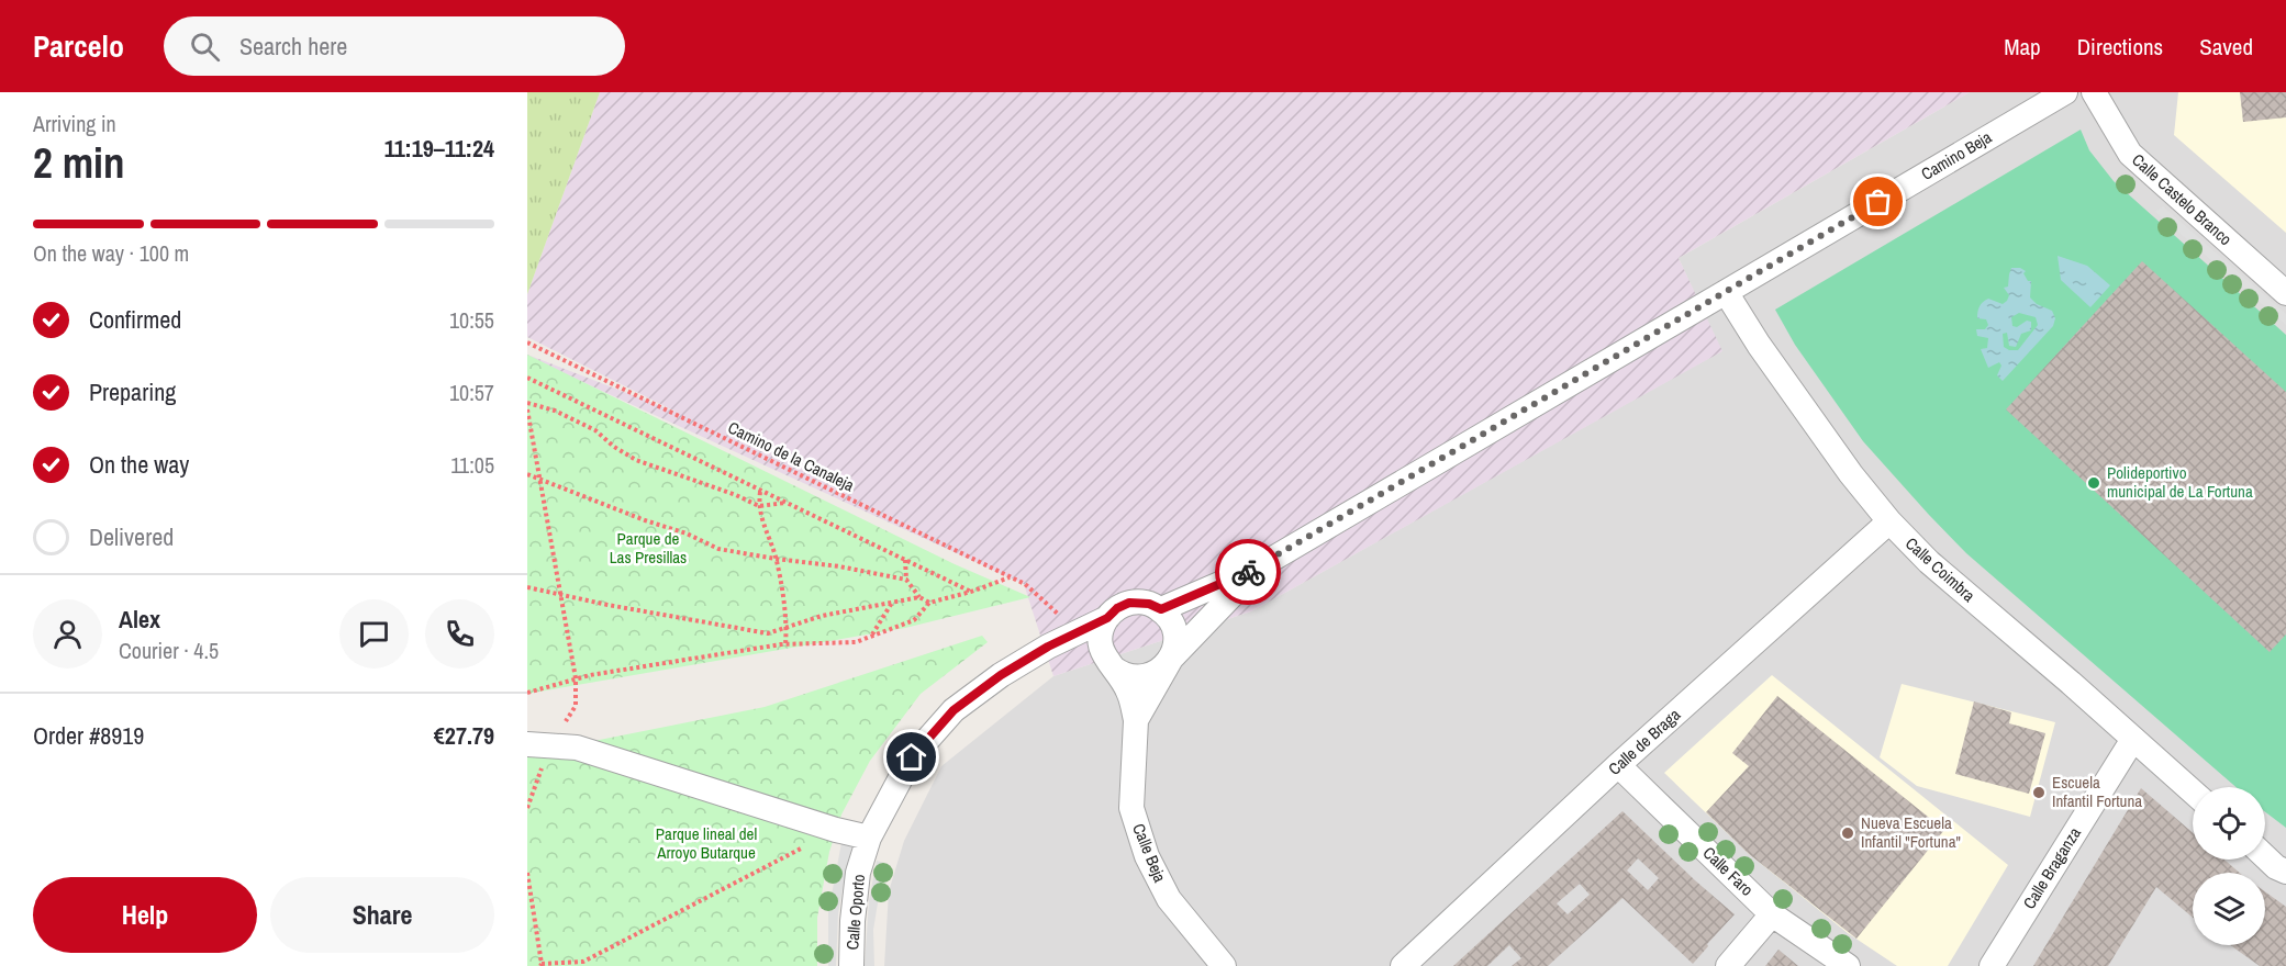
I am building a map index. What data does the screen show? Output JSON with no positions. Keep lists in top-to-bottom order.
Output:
{
  "streets": {
    "street": [
      "Camino Beja",
      "Calle Castelo Branco",
      "Calle Coimbra",
      "Calle de Braga",
      "Calle Beja",
      "Calle Braganza",
      "Calle Faro",
      "Calle Oporto"
    ],
    "path": ["Camino de la Canaleja"]
  },
  "crossings": [
    ["Camino Beja", "Calle Coimbra"],
    ["Camino Beja", "Calle Oporto"],
    ["Calle Coimbra", "Calle de Braga"],
    ["Calle Coimbra", "Calle Braganza"],
    ["Calle de Braga", "Calle Faro"]
  ],
  "parks": ["Parque de Las Presillas", "Parque lineal del Arroyo Butarque"],
  "places": ["Polideportivo municipal de La Fortuna", "Escuela Infantil Fortuna", "Nueva Escuela Infantil \"Fortuna\""],
  "page": {
    "header": "Parcelo",
    "search": "Search here",
    "nav": ["Map", "Directions", "Saved"],
    "heading": ["2 min", "Arriving in", "11:19–11:24"],
    "panel": [
      "Alex",
      "Courier · 4.5",
      "Order #8919",
      "€27.79"
    ],
    "bar": "On the way · 100 m",
    "list": [
      ["Confirmed", "10:55"],
      ["Preparing", "10:57"],
      ["On the way", "11:05"],
      "Delivered"
    ],
    "buttons": ["Help", "Share"]
  }
}
